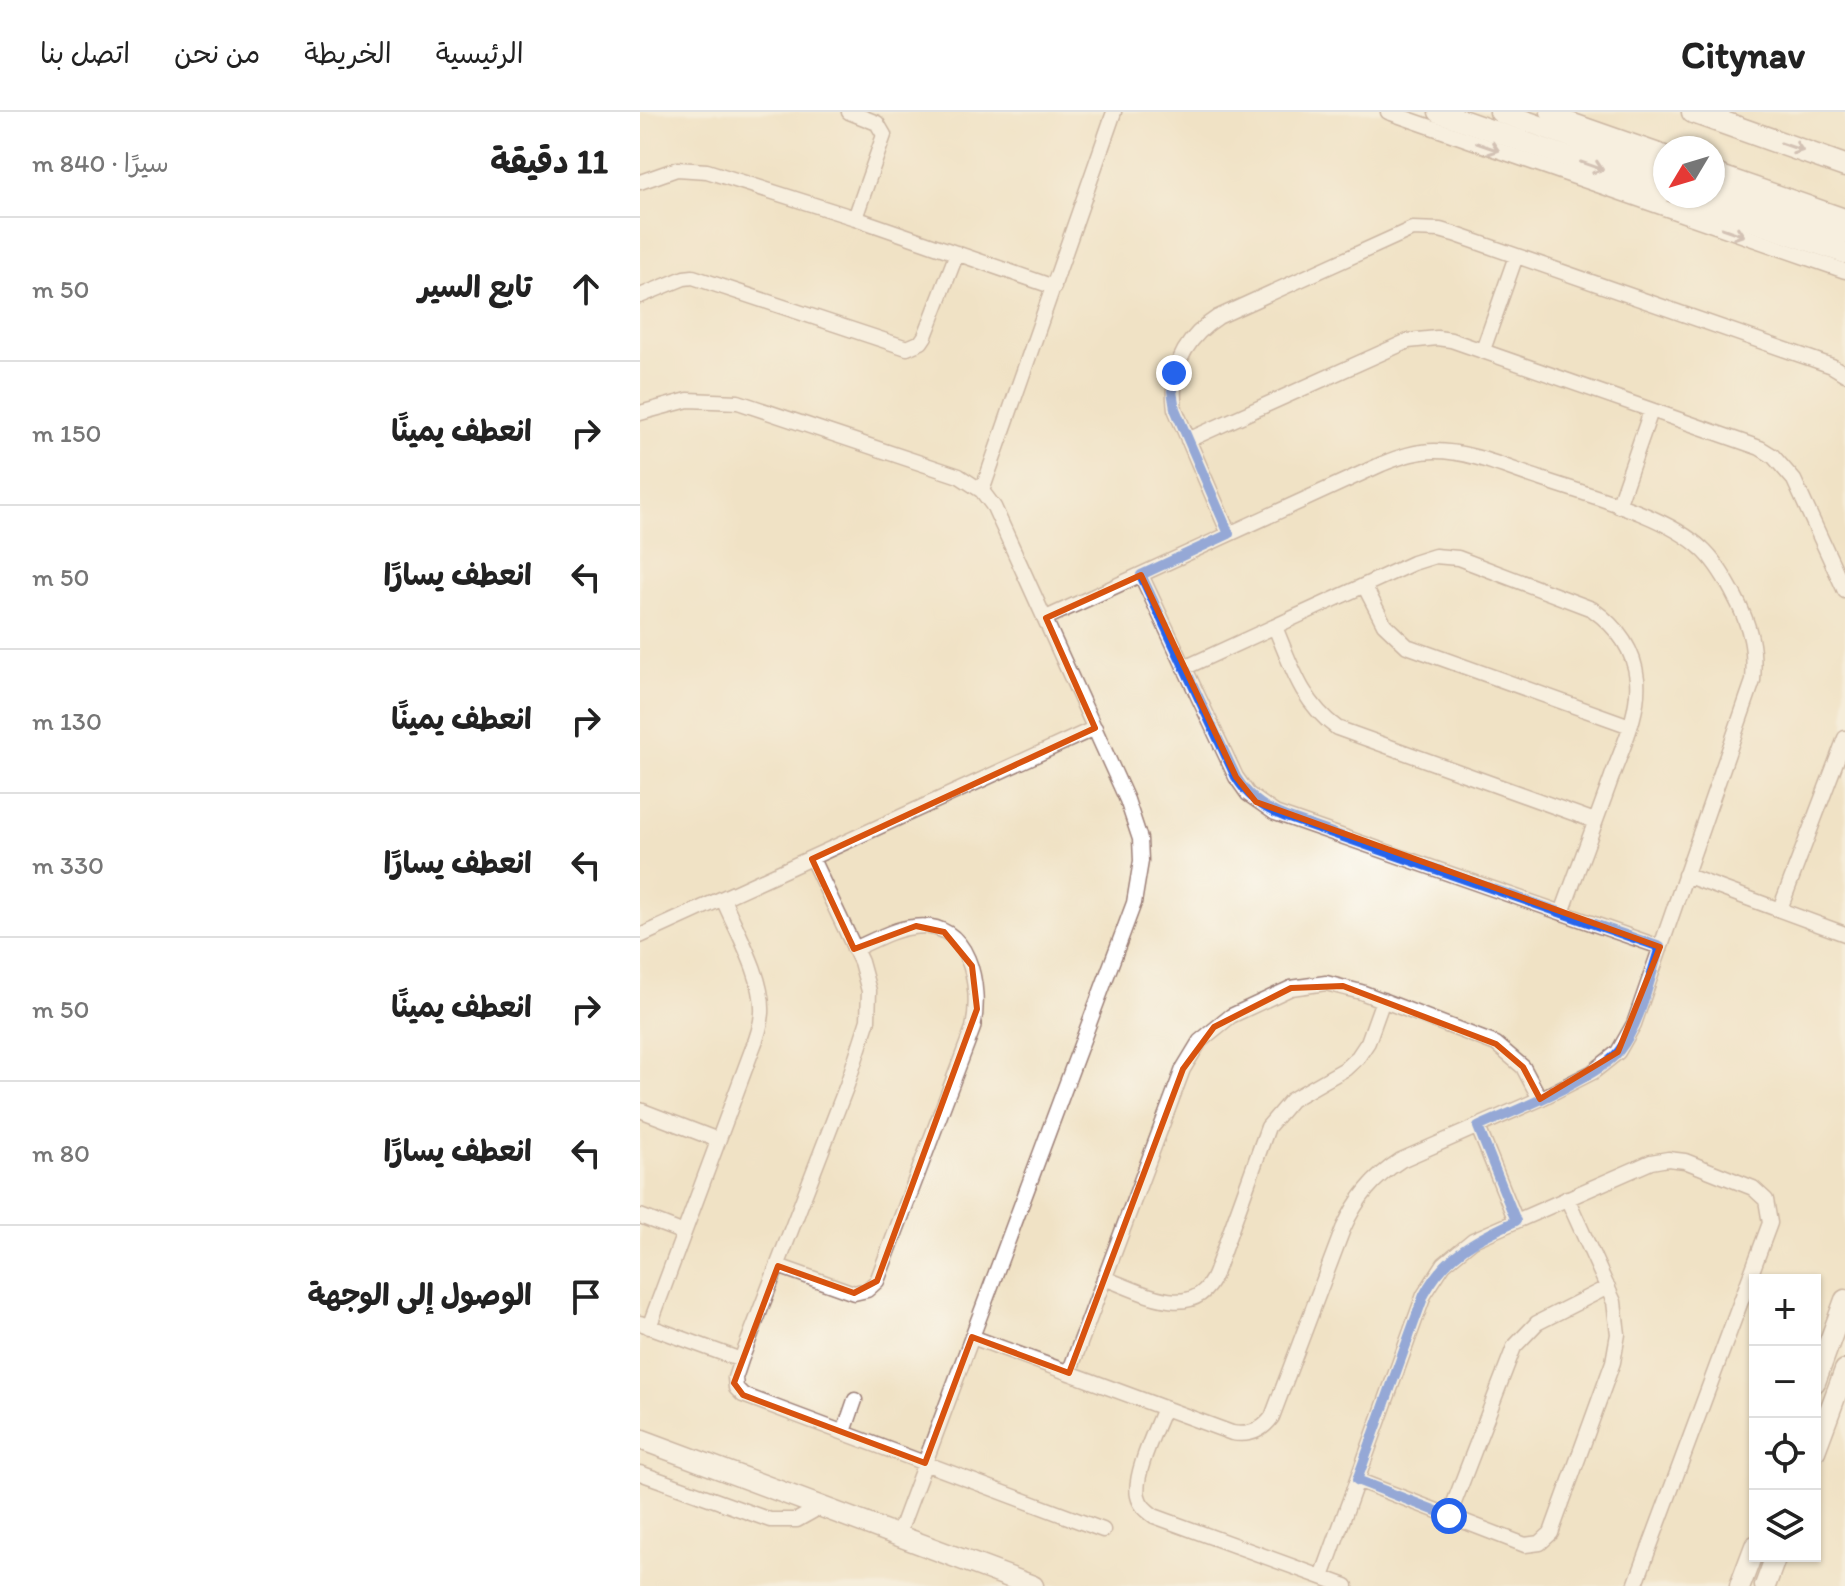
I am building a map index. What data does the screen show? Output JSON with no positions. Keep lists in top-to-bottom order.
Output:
{
  "north": "bottom left",
  "page": {
    "header": "Citynav",
    "nav": [
      "الرئيسية",
      "الخريطة",
      "من نحن",
      "اتصل بنا"
    ],
    "heading": ["11 دقيقة", "سيرًا · 840 m"],
    "list": [
      ["تابع السير", "50 m"],
      ["انعطف يمينًا", "150 m"],
      ["انعطف يسارًا", "50 m"],
      ["انعطف يمينًا", "130 m"],
      ["انعطف يسارًا", "330 m"],
      ["انعطف يمينًا", "50 m"],
      ["انعطف يسارًا", "80 m"],
      "الوصول إلى الوجهة"
    ],
    "map_buttons": ["+", "−"]
  }
}
